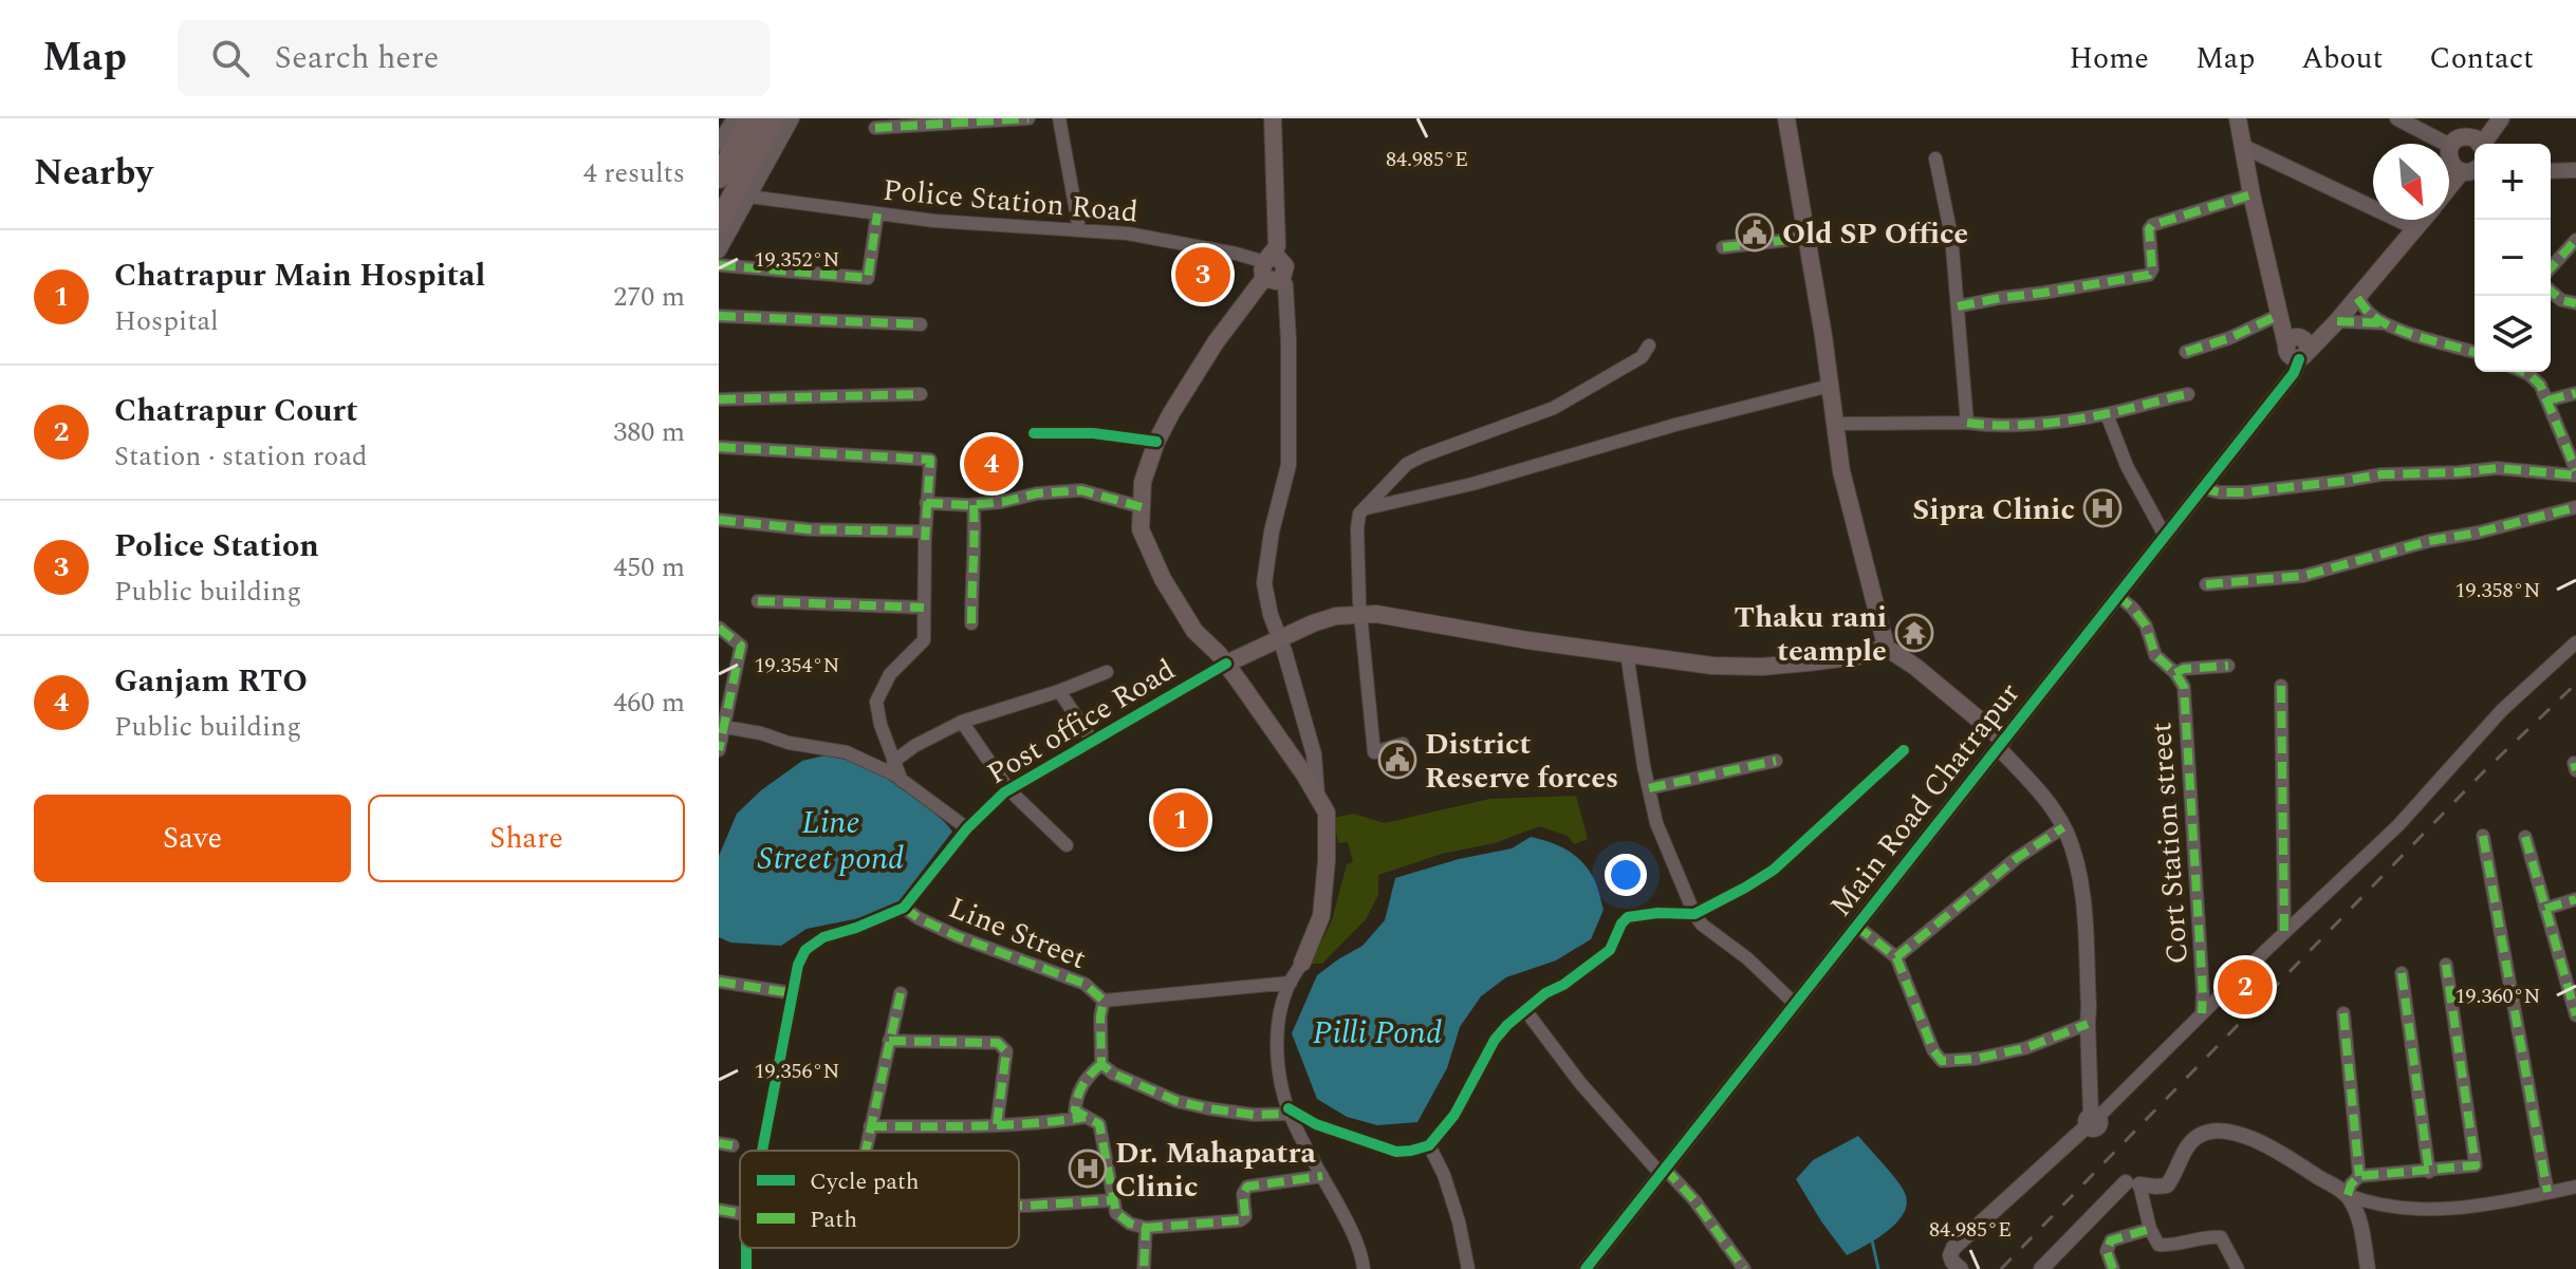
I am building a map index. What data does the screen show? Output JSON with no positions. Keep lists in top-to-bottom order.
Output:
{
  "streets": {
    "main road": ["Post office Road"],
    "street": [
      "Police Station Road",
      "Main Road Chatrapur",
      "Cort Station street",
      "Line Street"
    ]
  },
  "crossings": [
    ["Post office Road", "Line Street"]
  ],
  "water": ["Line Street pond", "Pilli Pond"],
  "places": {
    "public building": ["Old SP Office", "District Reserve forces"],
    "hospital": ["Sipra Clinic", "Dr. Mahapatra Clinic"],
    "temple": ["Thaku rani teample"]
  },
  "legend": ["Cycle path", "Path"],
  "north": "bottom right",
  "page": {
    "header": "Map",
    "search": "Search here",
    "nav": [
      "Home",
      "Map",
      "About",
      "Contact"
    ],
    "heading": ["Nearby", "4 results"],
    "map_buttons": ["+", "−"],
    "list": [
      {
        "mark": "1",
        "name": "Chatrapur Main Hospital",
        "note": "Hospital",
        "value": "270 m"
      },
      {
        "mark": "2",
        "name": "Chatrapur Court",
        "note": "Station · station road",
        "value": "380 m"
      },
      {
        "mark": "3",
        "name": "Police Station",
        "note": "Public building",
        "value": "450 m"
      },
      {
        "mark": "4",
        "name": "Ganjam RTO",
        "note": "Public building",
        "value": "460 m"
      }
    ],
    "pins": [
      "3",
      "4",
      "1",
      "2"
    ],
    "buttons": ["Save", "Share"]
  },
  "coordinates": [
    "84.985°E",
    "19.352°N",
    "19.358°N",
    "19.354°N",
    "19.360°N",
    "19.356°N"
  ]
}
